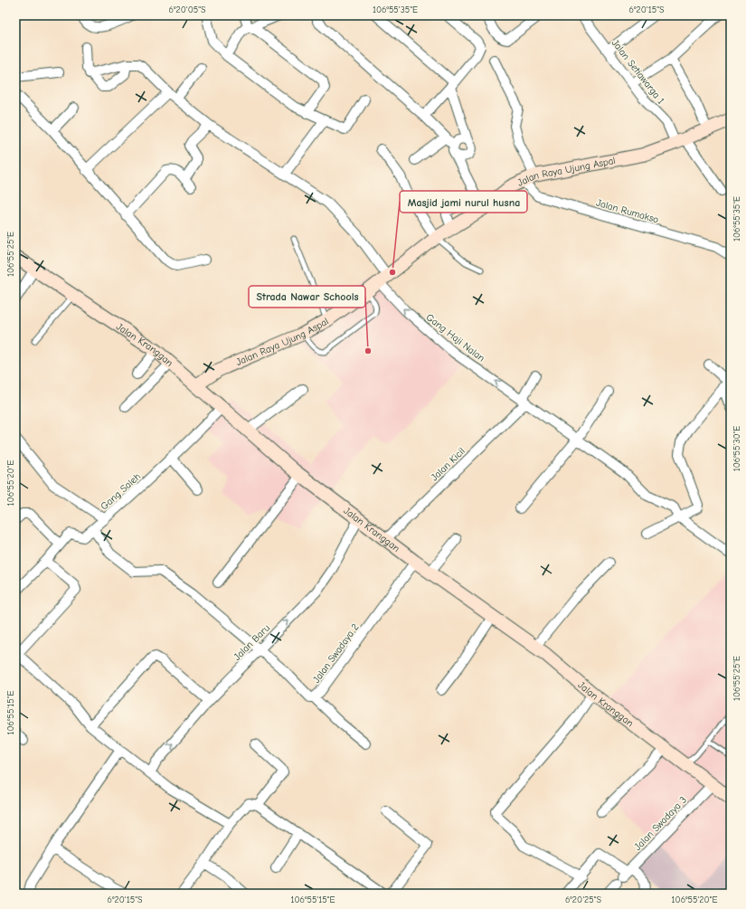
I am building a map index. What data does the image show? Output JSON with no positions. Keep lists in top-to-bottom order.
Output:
{
  "streets": {
    "main road": ["Jalan Raya Ujung Aspal", "Jalan Kranggan"],
    "street": [
      "Jalan Setiawarga 1",
      "Jalan Rumakso",
      "Gang Haji Nalan",
      "Jalan Kicil",
      "Gang Saleh",
      "Jalan Baru",
      "Jalan Swadaya 2",
      "Jalan Swadaya 3"
    ]
  },
  "crossings": [
    ["Jalan Setiawarga 1", "Jalan Raya Ujung Aspal"],
    ["Jalan Raya Ujung Aspal", "Jalan Rumakso"],
    ["Jalan Raya Ujung Aspal", "Gang Haji Nalan"],
    ["Jalan Raya Ujung Aspal", "Jalan Kranggan"],
    ["Gang Haji Nalan", "Jalan Kicil"],
    ["Jalan Kranggan", "Jalan Kicil"],
    ["Jalan Kranggan", "Gang Saleh"],
    ["Jalan Kranggan", "Jalan Baru"],
    ["Jalan Kranggan", "Jalan Swadaya 2"],
    ["Jalan Kranggan", "Jalan Swadaya 3"],
    ["Jalan Baru", "Jalan Swadaya 2"]
  ],
  "places": ["Masjid jami nurul husna", "Strada Nawar Schools"],
  "coordinates": [
    "6°20'05\"S",
    "106°55'35\"E",
    "6°20'15\"S",
    "106°55'25\"E",
    "106°55'30\"E",
    "106°55'20\"E",
    "106°55'15\"E",
    "6°20'25\"S"
  ]
}
